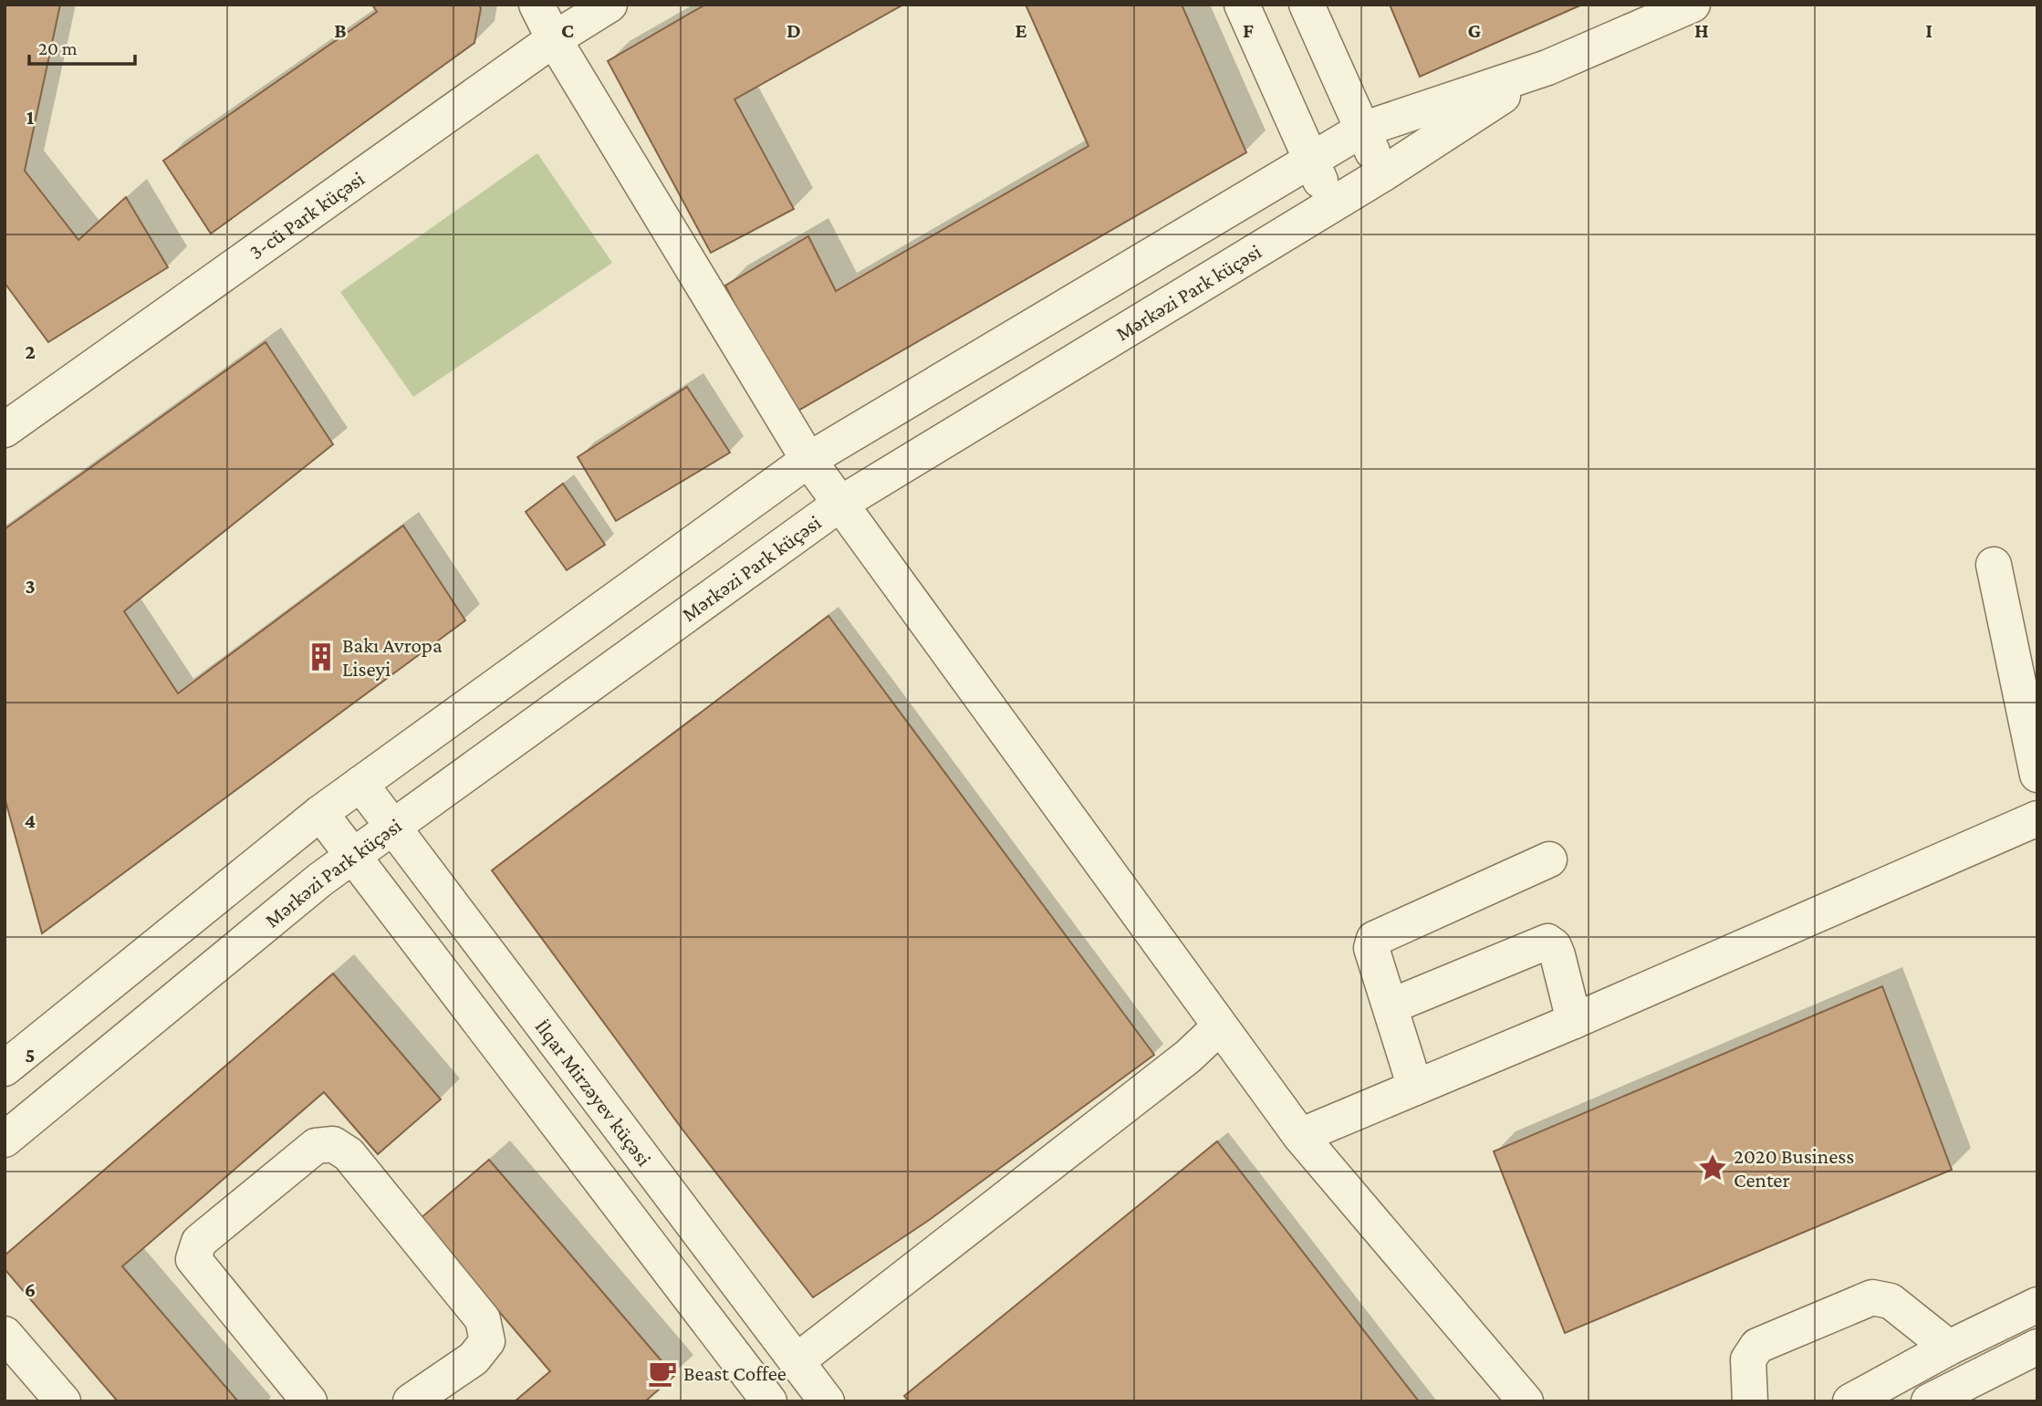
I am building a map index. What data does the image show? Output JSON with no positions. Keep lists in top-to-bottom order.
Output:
{
  "streets": {
    "street": ["3-cü Park küçəsi", "Mərkəzi Park küçəsi", "İlqar Mirzəyev küçəsi"]
  },
  "crossings": [
    ["Mərkəzi Park küçəsi", "İlqar Mirzəyev küçəsi"]
  ],
  "places": {
    "building": ["Bakı Avropa Liseyi"],
    "place": ["2020 Business Center"],
    "cafe": ["Beast Coffee"]
  },
  "scale_bar": "20 m",
  "grid": {
    "columns": [
      "B",
      "C",
      "D",
      "E",
      "F",
      "G",
      "H",
      "I"
    ],
    "rows": [
      "1",
      "2",
      "3",
      "4",
      "5",
      "6"
    ]
  }
}
